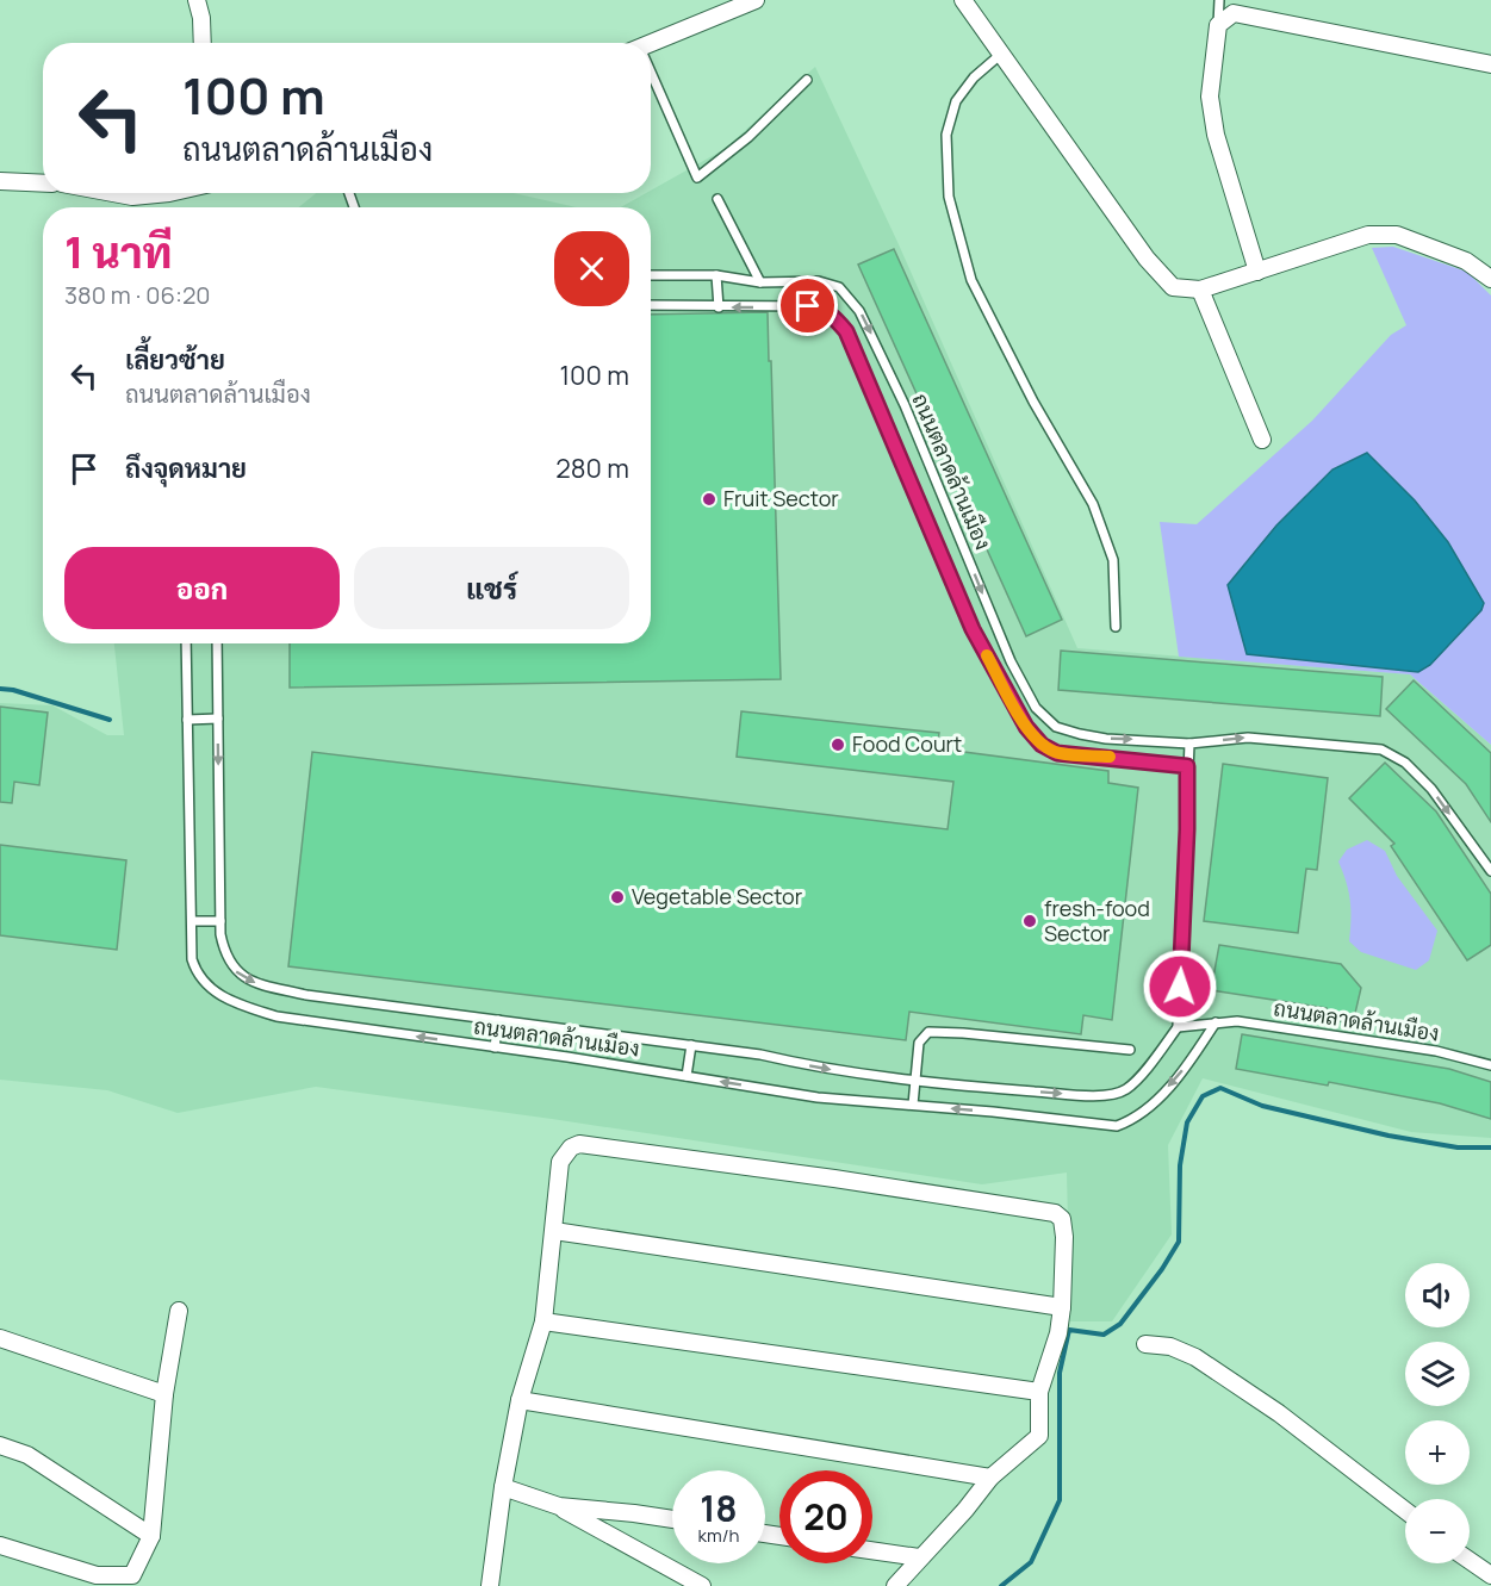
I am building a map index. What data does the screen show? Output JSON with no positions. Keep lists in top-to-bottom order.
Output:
{
  "streets": {
    "lane": ["ถนนตลาดล้านเมือง"]
  },
  "places": [
    "Fruit Sector",
    "Food Court",
    "Vegetable Sector",
    "fresh-food Sector"
  ],
  "page": {
    "turn": ["100 m", "ถนนตลาดล้านเมือง"],
    "heading": ["1 นาที", "380 m · 06:20"],
    "list": [
      {
        "name": "เลี้ยวซ้าย",
        "note": "ถนนตลาดล้านเมือง",
        "value": "100 m"
      },
      {
        "name": "ถึงจุดหมาย",
        "value": "280 m"
      }
    ],
    "buttons": ["ออก", "แชร์"],
    "map_buttons": ["+", "−"],
    "speed": "18 km/h",
    "limit": "20"
  }
}
